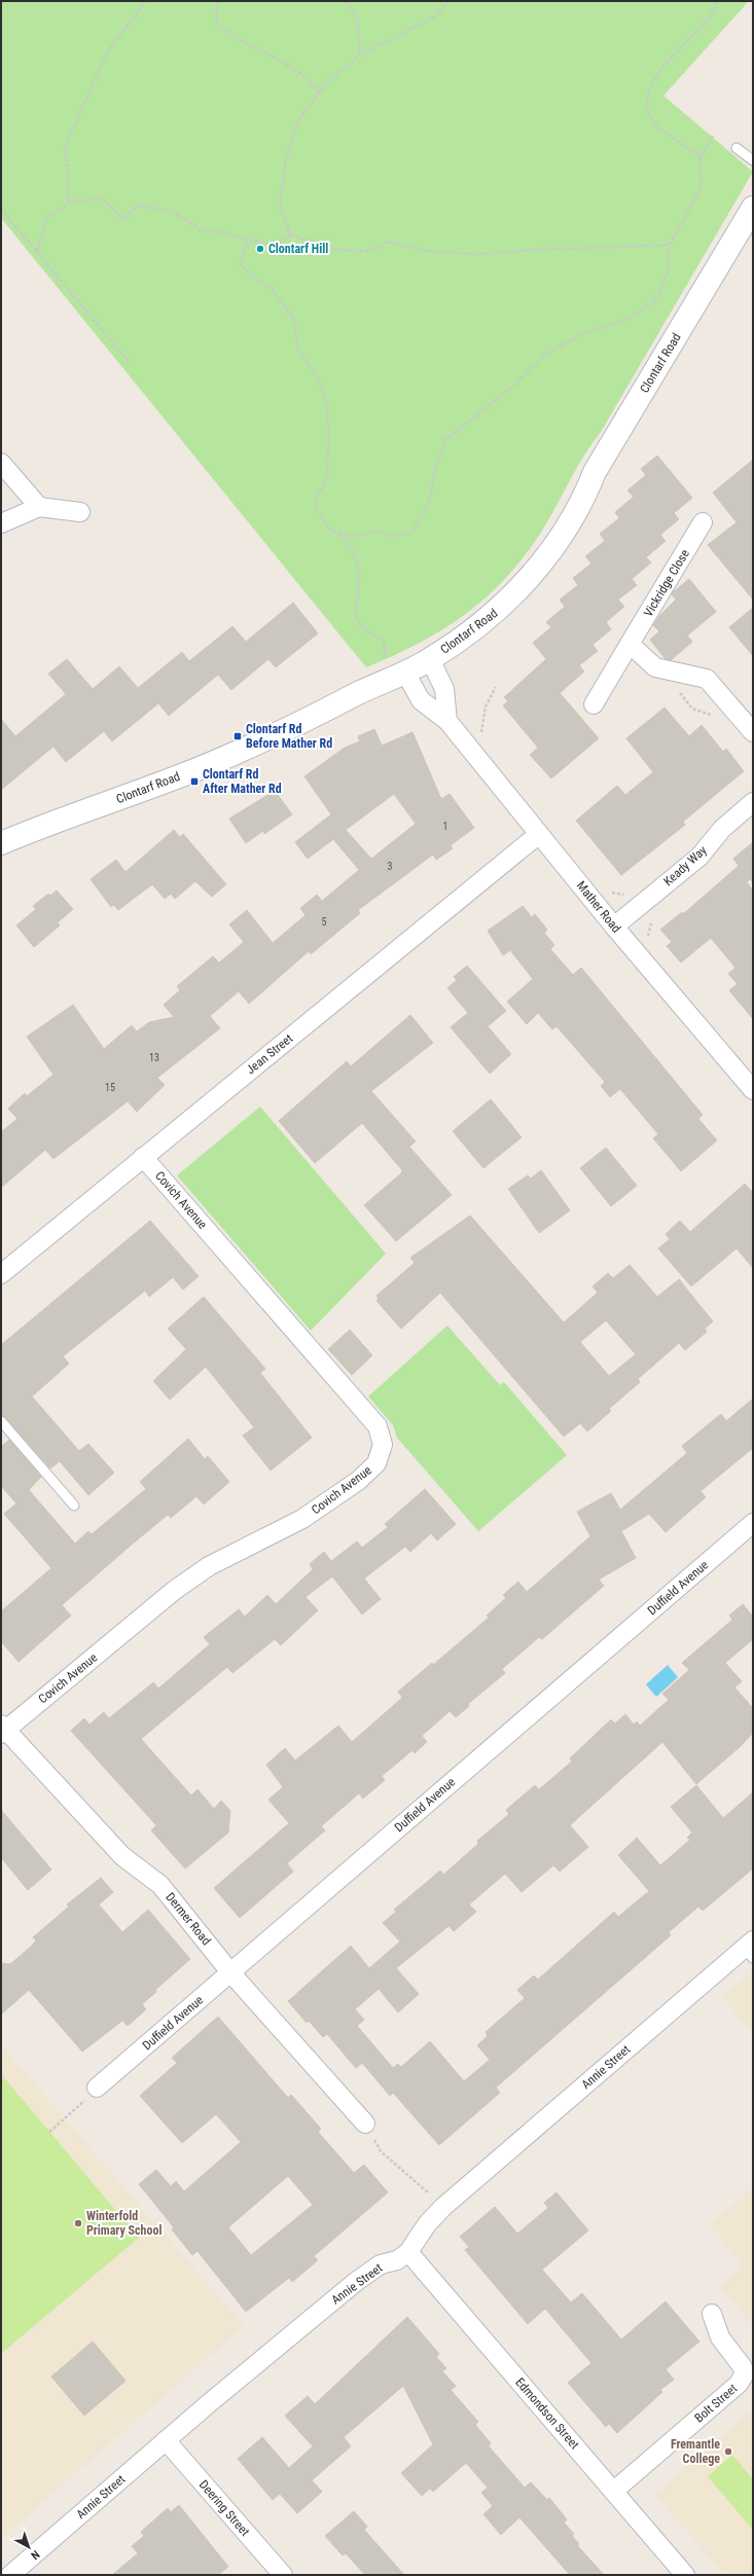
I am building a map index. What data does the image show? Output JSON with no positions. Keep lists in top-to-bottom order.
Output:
{
  "streets": {
    "street": [
      "Clontarf Road",
      "Vickridge Close",
      "Keady Way",
      "Mather Road",
      "Jean Street",
      "Covich Avenue",
      "Duffield Avenue",
      "Dermer Road",
      "Annie Street",
      "Bolt Street",
      "Edmondson Street",
      "Deering Street"
    ]
  },
  "crossings": [
    ["Clontarf Road", "Mather Road"],
    ["Keady Way", "Mather Road"],
    ["Mather Road", "Jean Street"],
    ["Jean Street", "Covich Avenue"],
    ["Covich Avenue", "Dermer Road"],
    ["Duffield Avenue", "Dermer Road"],
    ["Annie Street", "Edmondson Street"],
    ["Annie Street", "Deering Street"],
    ["Bolt Street", "Edmondson Street"]
  ],
  "places": {
    "other": ["Clontarf Hill", "Winterfold Primary School", "Fremantle College"],
    "transit": ["Clontarf Rd Before Mather Rd", "Clontarf Rd After Mather Rd"]
  },
  "house_numbers": [
    "1",
    "3",
    "5",
    "13",
    "15"
  ],
  "north": "bottom right"
}
